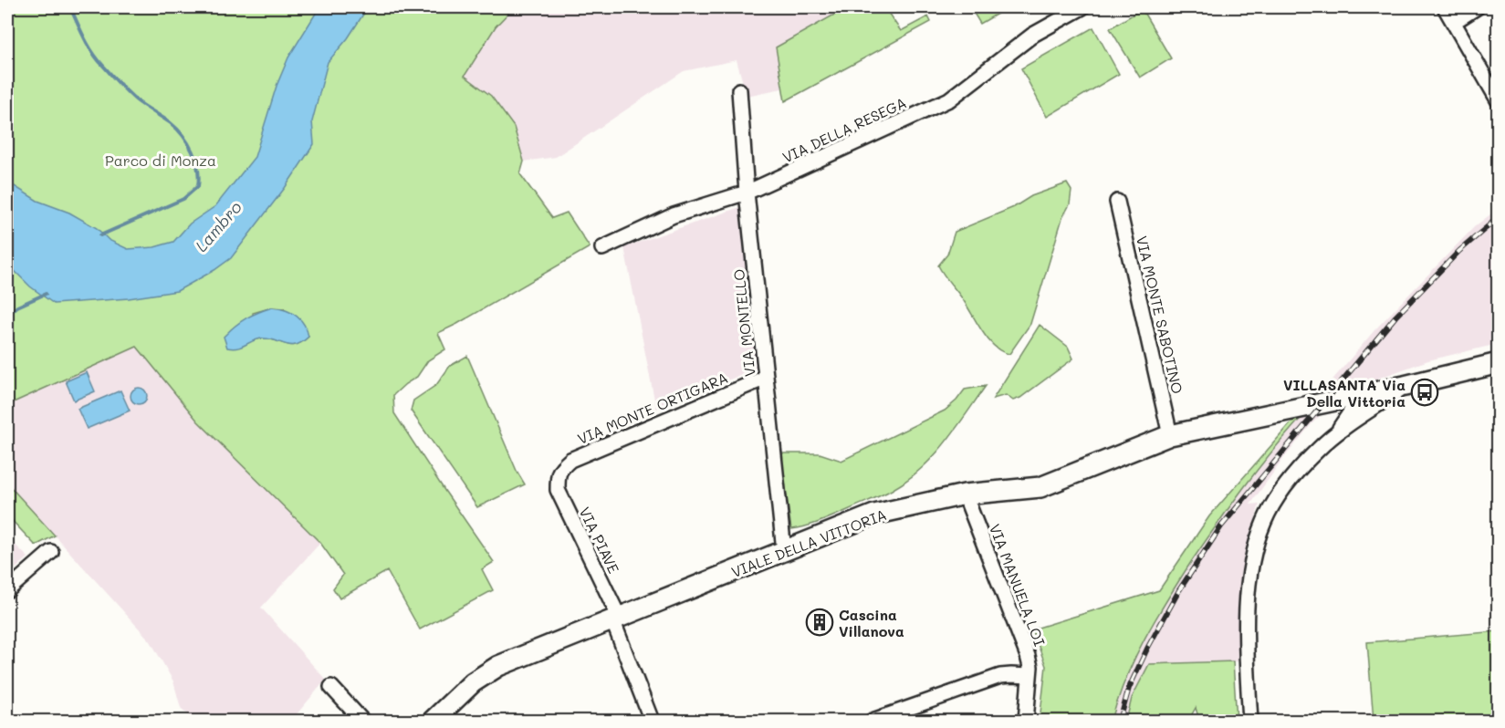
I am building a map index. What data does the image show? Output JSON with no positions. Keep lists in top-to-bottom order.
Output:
{
  "streets": {
    "street": [
      "VIA DELLA RESEGA",
      "VIA MONTE SABOTINO",
      "VIA MONTELLO",
      "VIA MONTE ORTIGARA",
      "VIA PIAVE",
      "VIALE DELLA VITTORIA",
      "VIA MANUELA LOI"
    ]
  },
  "crossings": [
    ["VIA DELLA RESEGA", "VIA MONTELLO"],
    ["VIA MONTE SABOTINO", "VIALE DELLA VITTORIA"],
    ["VIA MONTELLO", "VIA MONTE ORTIGARA"],
    ["VIA MONTELLO", "VIALE DELLA VITTORIA"],
    ["VIA MONTE ORTIGARA", "VIA PIAVE"],
    ["VIA PIAVE", "VIALE DELLA VITTORIA"],
    ["VIALE DELLA VITTORIA", "VIA MANUELA LOI"]
  ],
  "water": ["Lambro"],
  "parks": ["Parco di Monza"],
  "places": {
    "bus stop": ["VILLASANTA Via Della Vittoria"],
    "building": ["Cascina Villanova"]
  }
}
